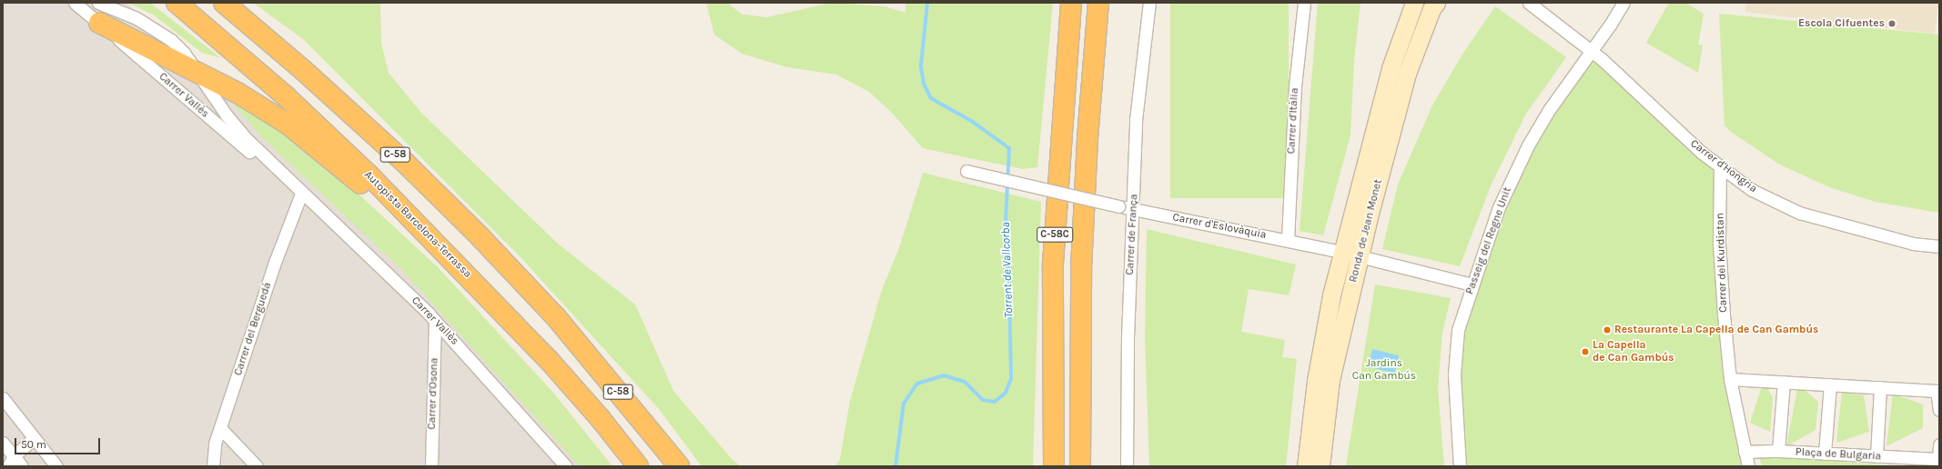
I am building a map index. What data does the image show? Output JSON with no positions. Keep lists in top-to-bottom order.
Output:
{
  "streets": {
    "highway": ["C-58", "Autopista Barcelona-Terrassa", "C-58C"],
    "street": [
      "Carrer Vallès",
      "Carrer d'Itàlia",
      "Carrer d'Hongria",
      "Carrer d'Eslovàquia",
      "Ronda de Jean Monet",
      "Carrer de França",
      "Passeig del Regne Unit",
      "Carrer del Kurdistan",
      "Carrer del Berguedà",
      "Carrer d'Osona",
      "Plaça de Bulgaria"
    ]
  },
  "crossings": [
    ["Carrer Vallès", "Carrer del Berguedà"],
    ["Carrer Vallès", "Carrer d'Osona"],
    ["Carrer d'Itàlia", "Carrer d'Eslovàquia"],
    ["Carrer d'Hongria", "Passeig del Regne Unit"],
    ["Carrer d'Hongria", "Carrer del Kurdistan"],
    ["Carrer d'Eslovàquia", "Ronda de Jean Monet"],
    ["Carrer d'Eslovàquia", "Carrer de França"],
    ["Carrer d'Eslovàquia", "Passeig del Regne Unit"],
    ["Carrer del Kurdistan", "Plaça de Bulgaria"]
  ],
  "water": ["Torrent de Vallcorba"],
  "parks": ["Jardins Can Gambús"],
  "places": ["Escola Cifuentes", "Restaurante La Capella de Can Gambús", "La Capella de Can Gambús"],
  "scale_bar": "50 m"
}
